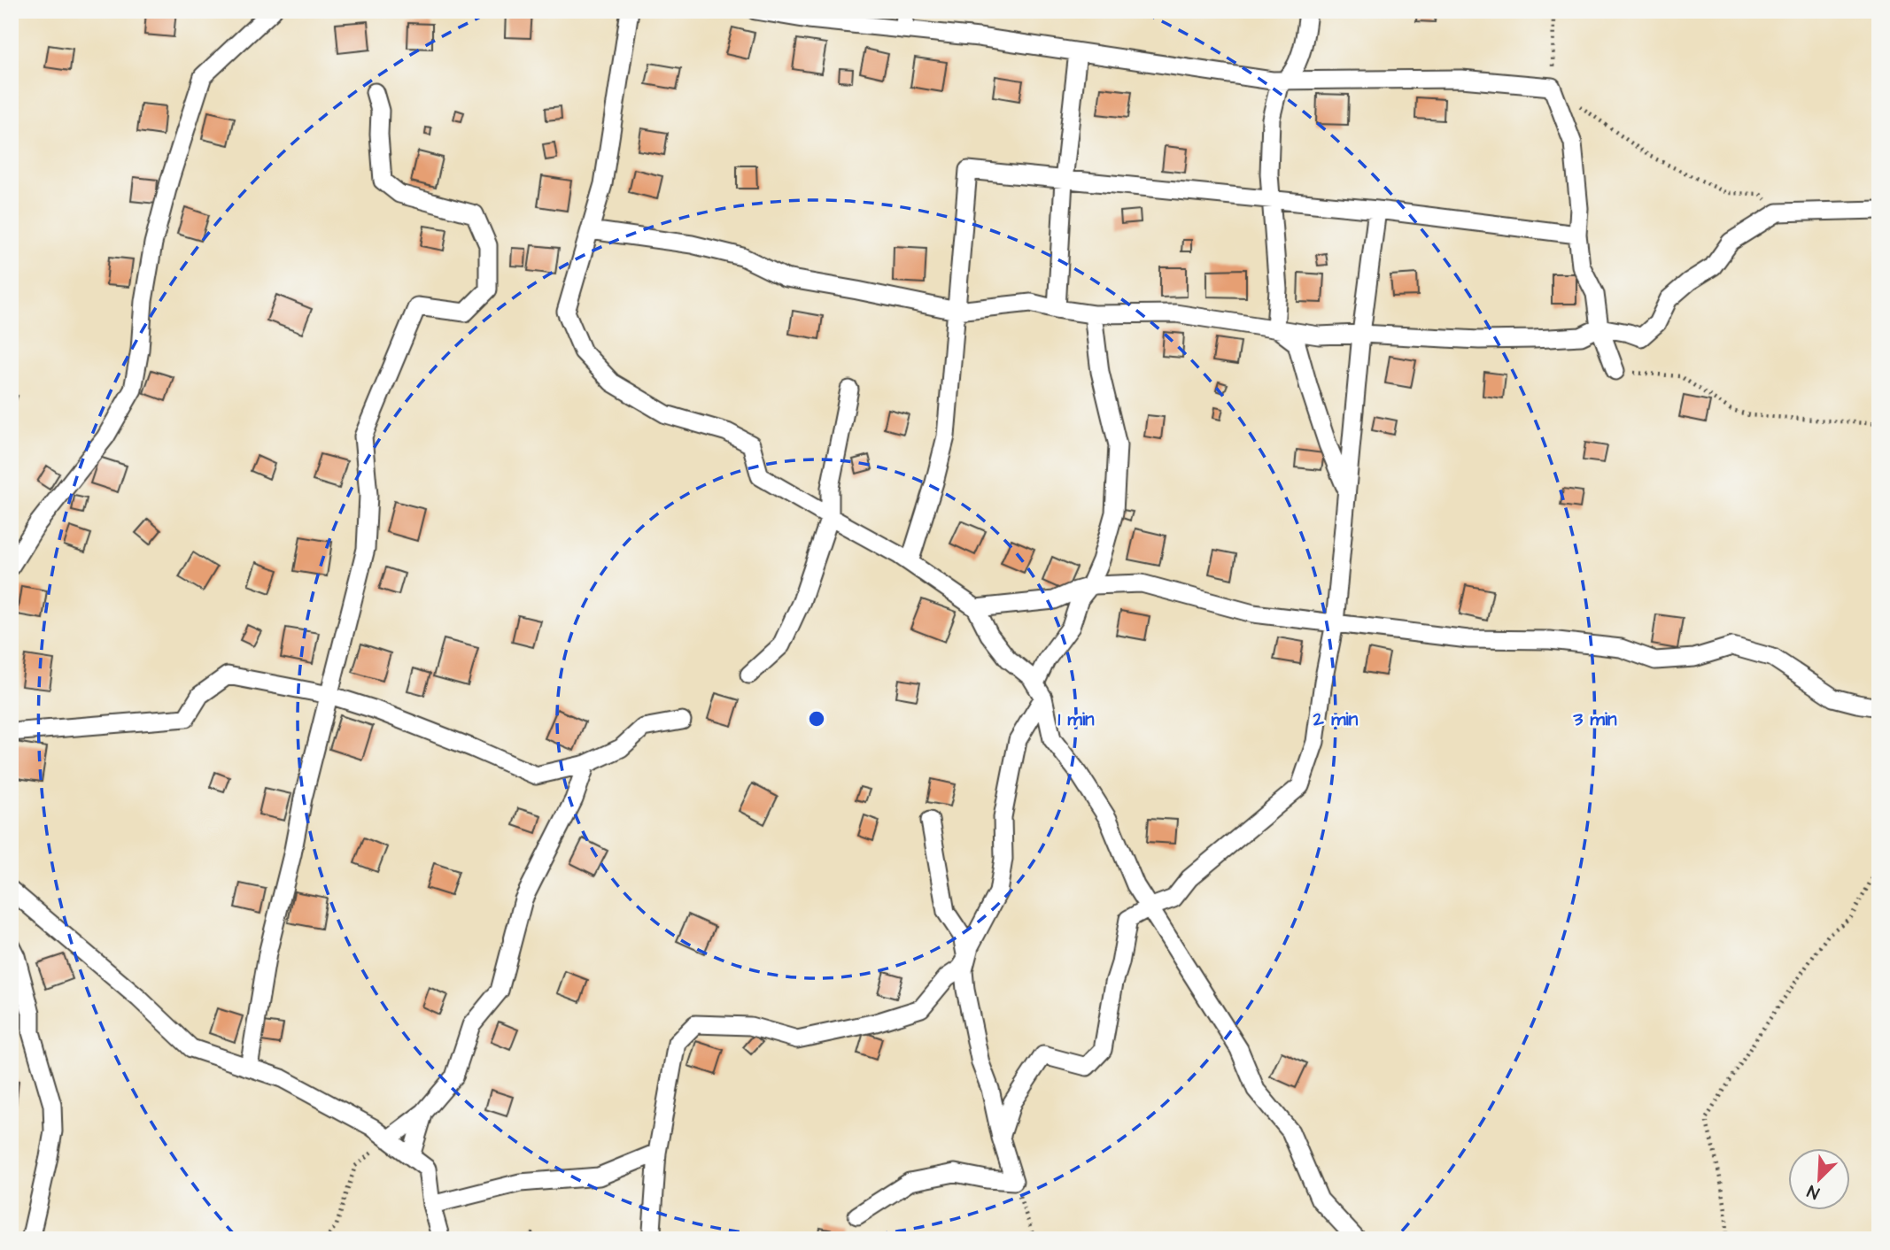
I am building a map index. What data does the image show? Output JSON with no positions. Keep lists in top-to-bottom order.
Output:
{
  "north": "bottom left",
  "rings": ["1 min", "2 min", "3 min"]
}
